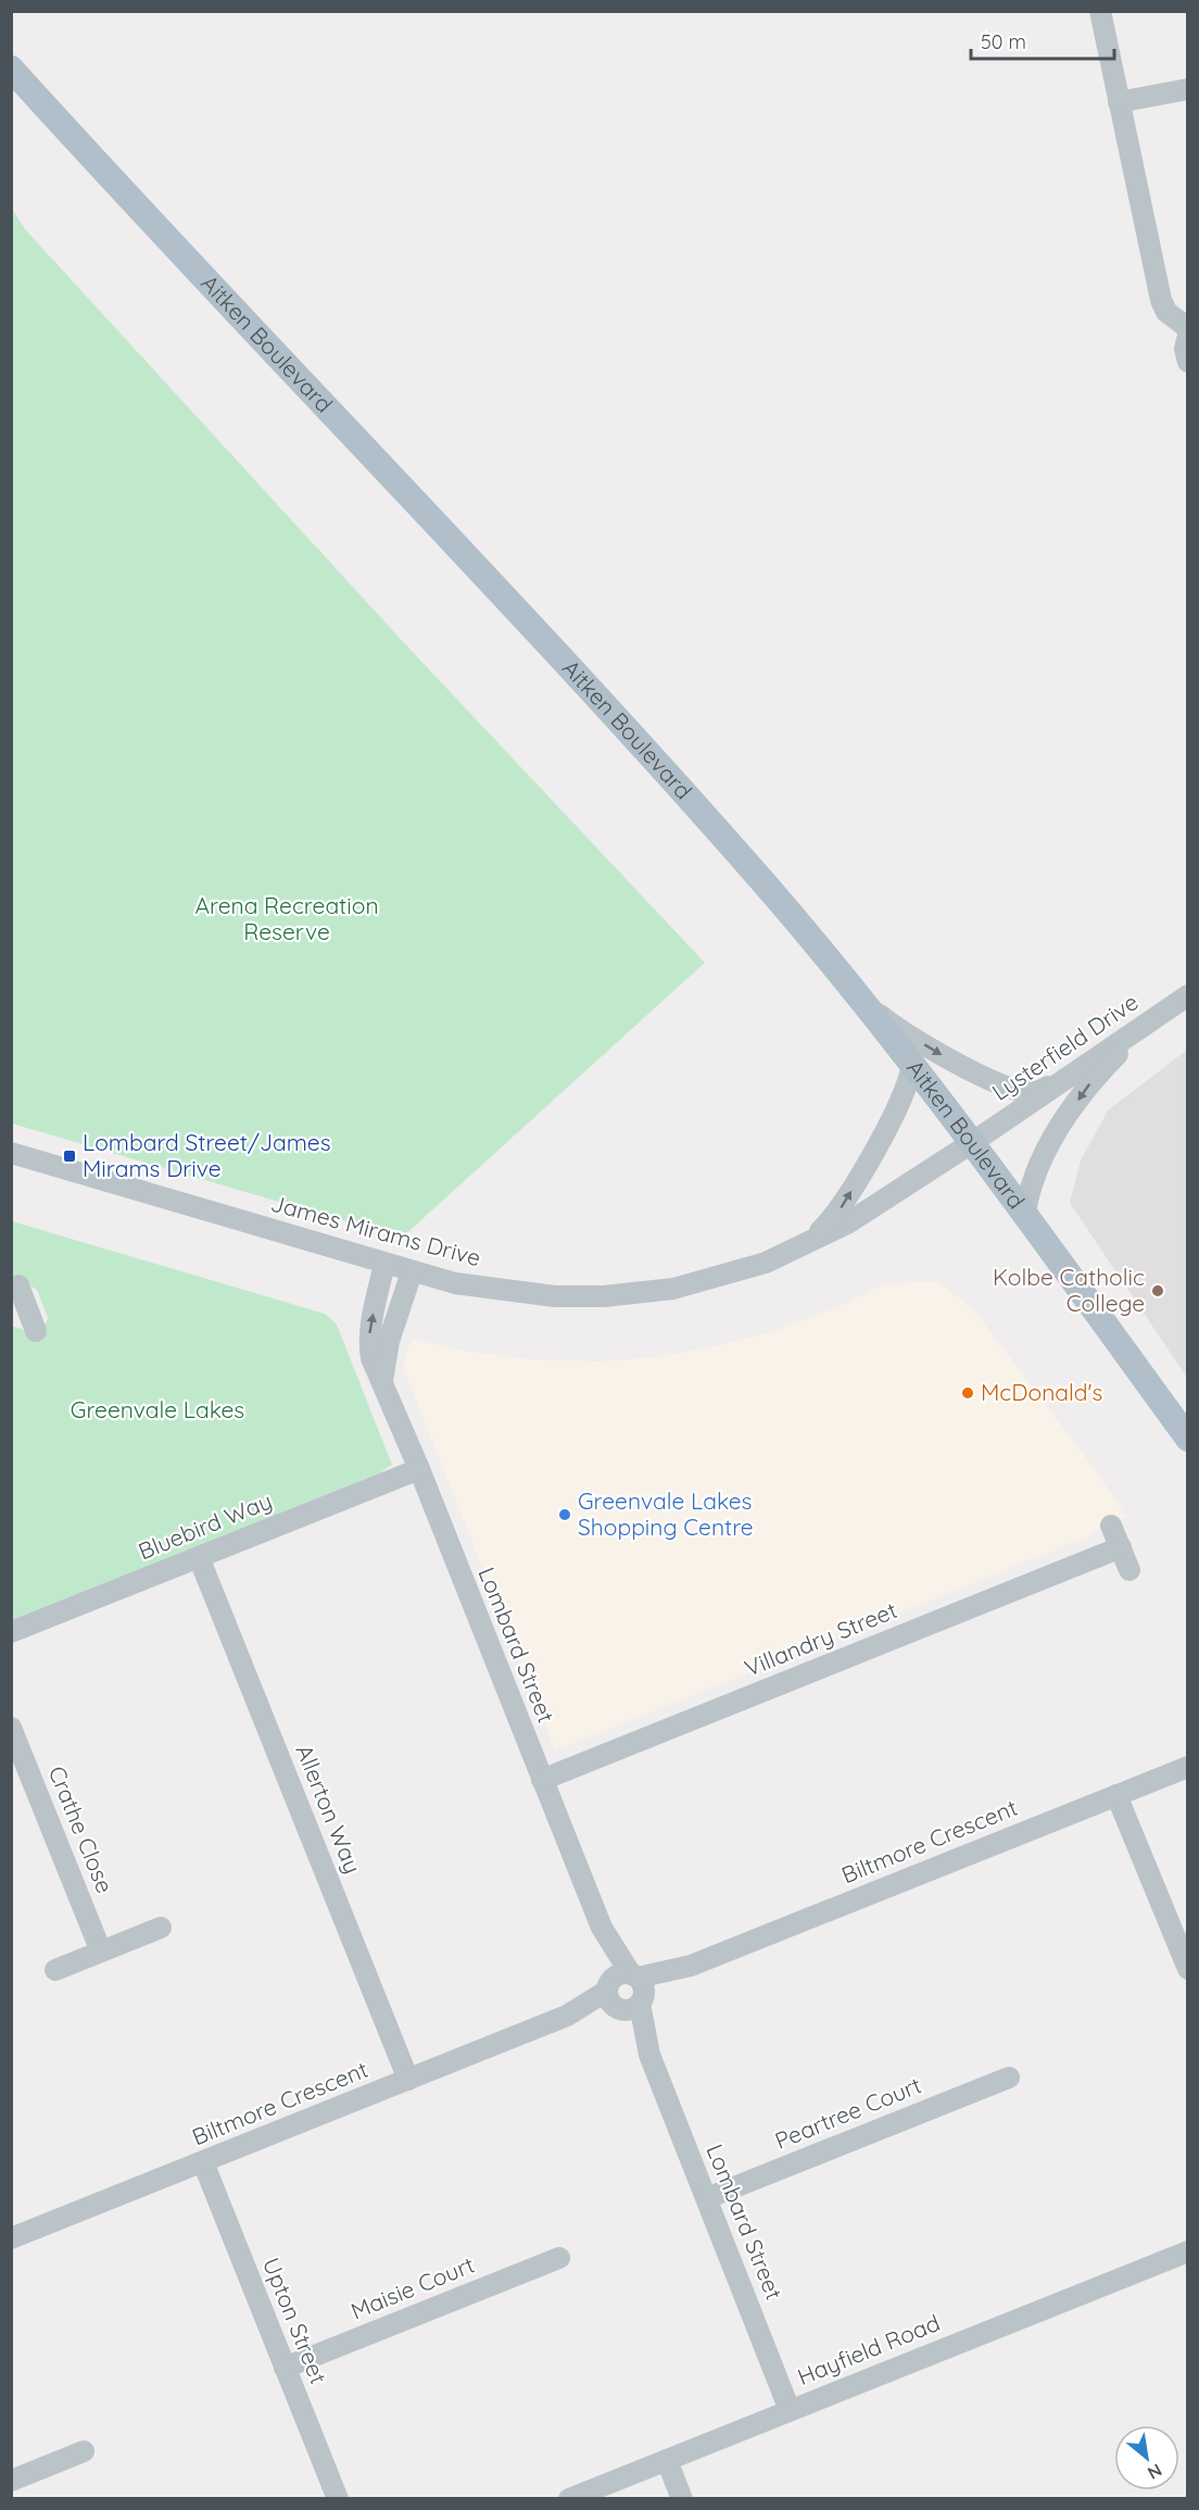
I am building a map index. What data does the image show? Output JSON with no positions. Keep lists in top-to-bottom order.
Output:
{
  "streets": {
    "main road": ["Aitken Boulevard"],
    "street": [
      "Lysterfield Drive",
      "James Mirams Drive",
      "Bluebird Way",
      "Villandry Street",
      "Lombard Street",
      "Allerton Way",
      "Crathe Close",
      "Biltmore Crescent",
      "Peartree Court",
      "Maisie Court",
      "Upton Street",
      "Hayfield Road"
    ]
  },
  "crossings": [
    ["Aitken Boulevard", "Lysterfield Drive"],
    ["Aitken Boulevard", "James Mirams Drive"],
    ["Lysterfield Drive", "James Mirams Drive"],
    ["James Mirams Drive", "Lombard Street"],
    ["Bluebird Way", "Lombard Street"],
    ["Bluebird Way", "Allerton Way"],
    ["Villandry Street", "Lombard Street"],
    ["Lombard Street", "Biltmore Crescent"],
    ["Lombard Street", "Peartree Court"],
    ["Lombard Street", "Hayfield Road"],
    ["Allerton Way", "Biltmore Crescent"],
    ["Biltmore Crescent", "Upton Street"],
    ["Maisie Court", "Upton Street"]
  ],
  "parks": ["Arena Recreation Reserve", "Greenvale Lakes"],
  "places": {
    "transit": ["Lombard Street/James Mirams Drive"],
    "other": ["Kolbe Catholic College", "McDonald's", "Greenvale Lakes Shopping Centre"]
  },
  "scale_bar": "50 m",
  "north": "bottom right"
}
